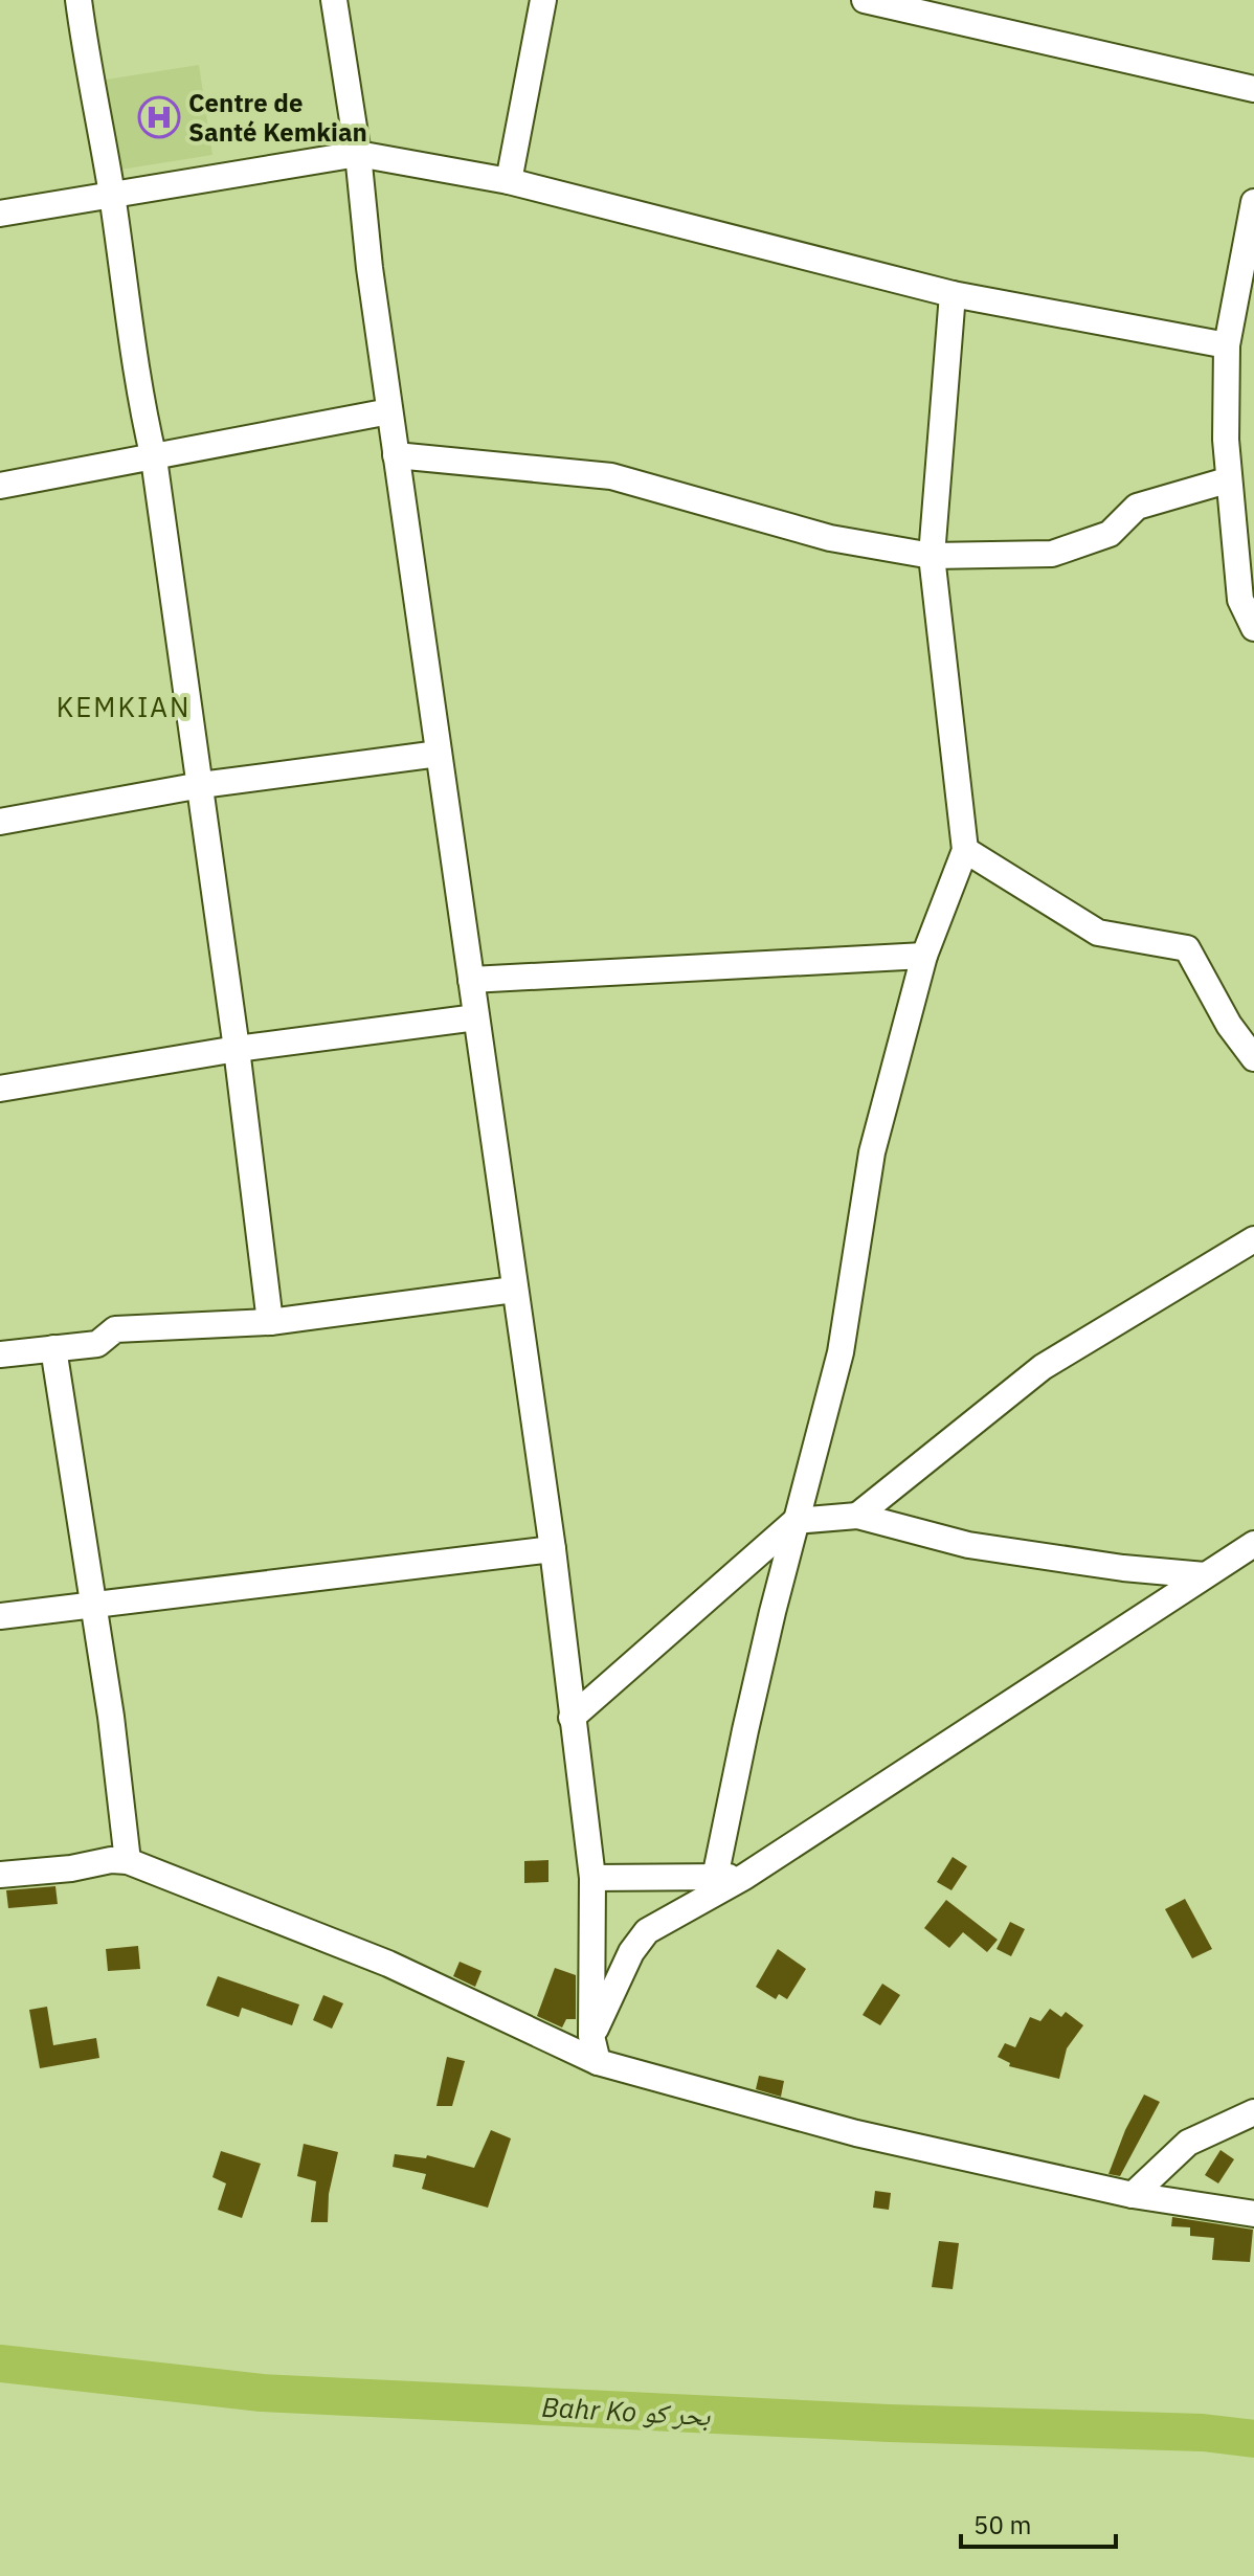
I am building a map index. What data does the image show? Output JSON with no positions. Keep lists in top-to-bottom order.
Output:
{
  "districts": ["KEMKIAN"],
  "water": ["Bahr Ko بحر كو"],
  "places": {
    "hospital": ["Centre de Santé Kemkian"]
  },
  "scale_bar": "50 m"
}
